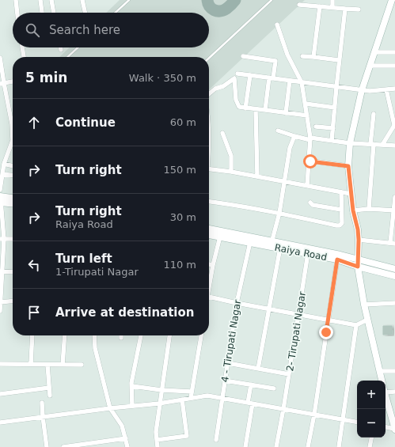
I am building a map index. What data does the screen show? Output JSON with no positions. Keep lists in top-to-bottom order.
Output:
{
  "streets": {
    "street": ["Raiya Road", "2- Tirupati Nagar", "4 - Tirupati Nagar"]
  },
  "crossings": [
    ["Raiya Road", "2- Tirupati Nagar"],
    ["Raiya Road", "4 - Tirupati Nagar"]
  ],
  "page": {
    "search": "Search here",
    "heading": ["5 min", "Walk · 350 m"],
    "list": [
      ["Continue", "60 m"],
      ["Turn right", "150 m"],
      ["Turn right", "Raiya Road", "30 m"],
      ["Turn left", "1-Tirupati Nagar", "110 m"],
      "Arrive at destination"
    ],
    "map_buttons": ["+", "−"]
  }
}
